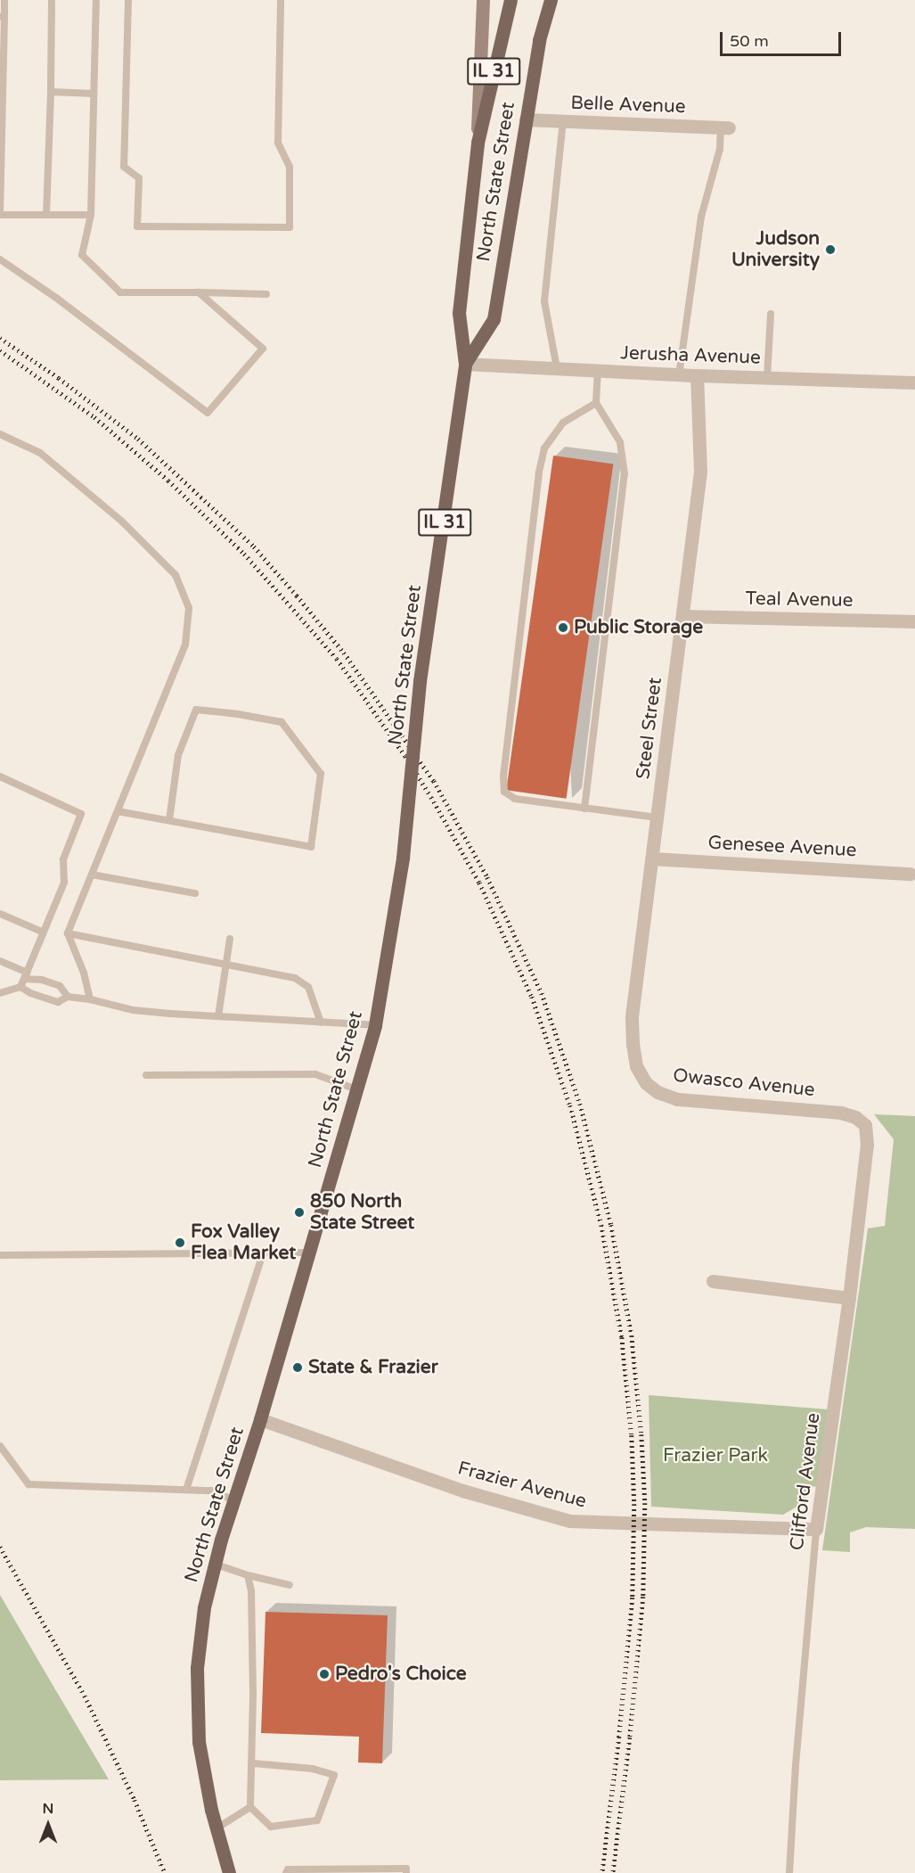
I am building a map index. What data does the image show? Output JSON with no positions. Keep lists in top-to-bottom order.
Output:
{
  "streets": {
    "main road": ["IL 31", "North State Street"],
    "street": [
      "Belle Avenue",
      "Jerusha Avenue",
      "Teal Avenue",
      "Steel Street",
      "Genesee Avenue",
      "Owasco Avenue",
      "Clifford Avenue",
      "Frazier Avenue"
    ]
  },
  "crossings": [
    ["Belle Avenue", "North State Street"],
    ["North State Street", "Jerusha Avenue"],
    ["North State Street", "Frazier Avenue"],
    ["Jerusha Avenue", "Steel Street"],
    ["Teal Avenue", "Steel Street"],
    ["Steel Street", "Genesee Avenue"],
    ["Steel Street", "Owasco Avenue"],
    ["Owasco Avenue", "Clifford Avenue"],
    ["Clifford Avenue", "Frazier Avenue"]
  ],
  "parks": ["Frazier Park"],
  "places": [
    "Judson University",
    "Public Storage",
    "850 North State Street",
    "Fox Valley Flea Market",
    "State & Frazier",
    "Pedro's Choice"
  ],
  "scale_bar": "50 m",
  "north": "top"
}
